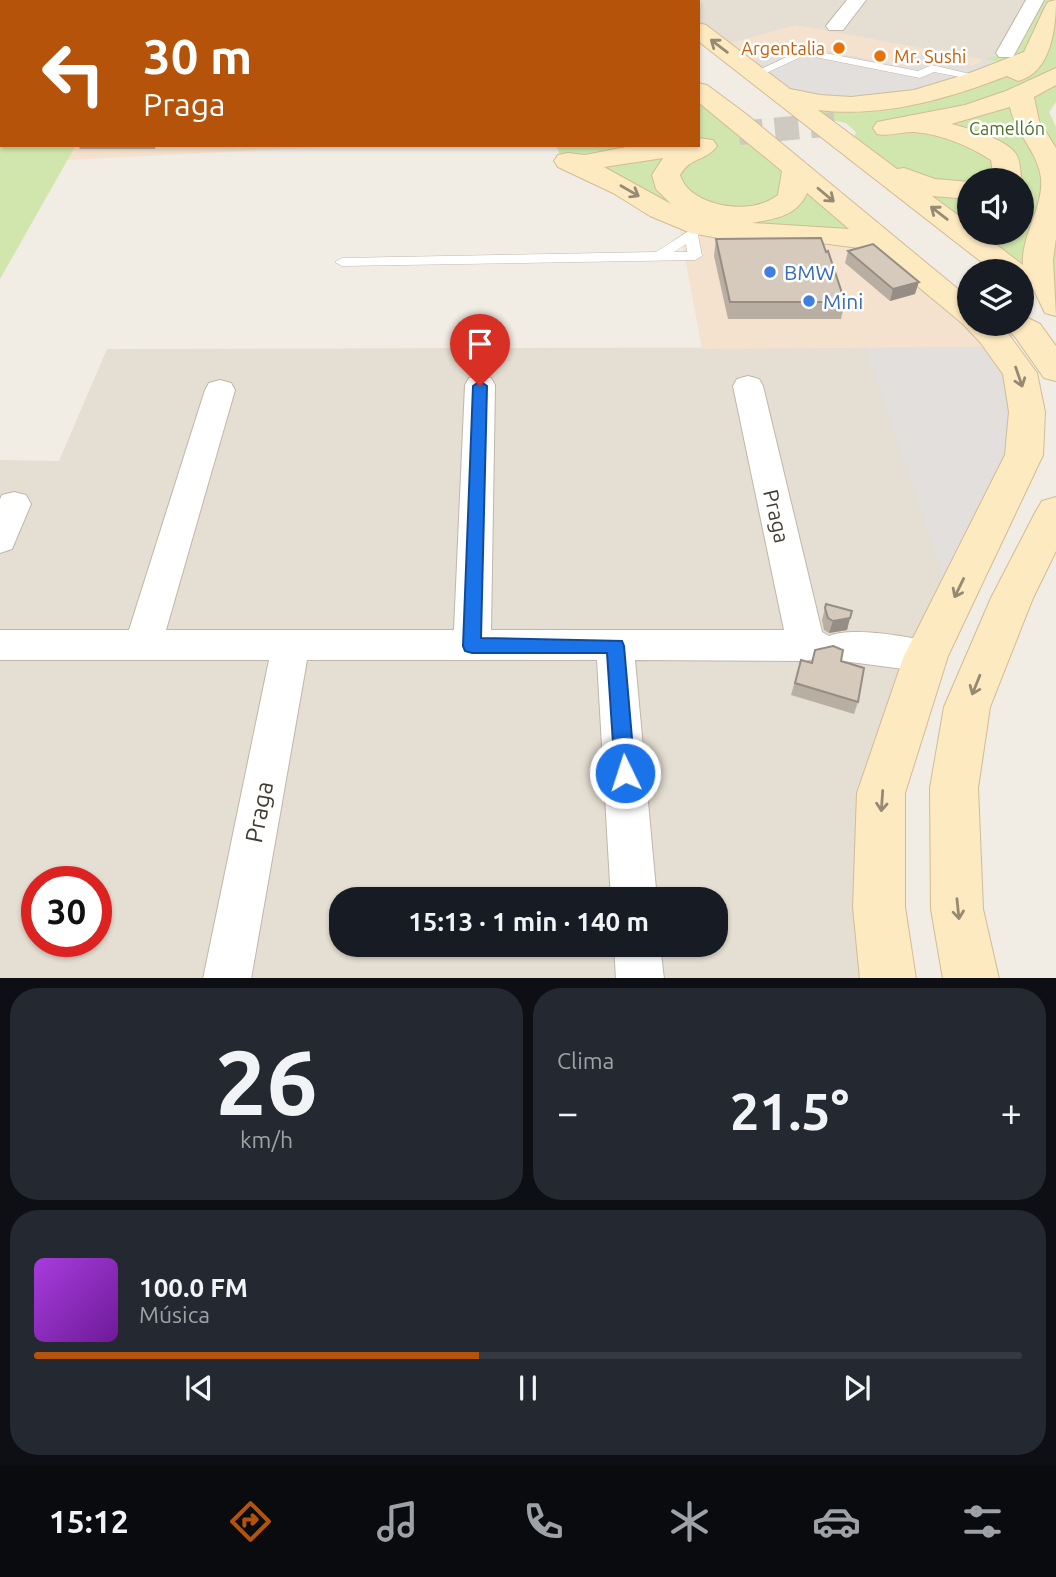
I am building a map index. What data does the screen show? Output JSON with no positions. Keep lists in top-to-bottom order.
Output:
{
  "streets": {
    "street": ["Praga"]
  },
  "parks": ["Camellón"],
  "places": [
    "Argentalia",
    "Mr. Sushi",
    "BMW",
    "Mini"
  ],
  "page": {
    "turn": ["30 m", "Praga"],
    "limit": "30",
    "trip": "15:13 · 1 min · 140 m",
    "tile": [
      ["26", "km/h"],
      "Clima"
    ],
    "heat": ["−", "21.5°", "+"],
    "song": ["100.0 FM", "Música"],
    "tabs": "15:12"
  }
}
